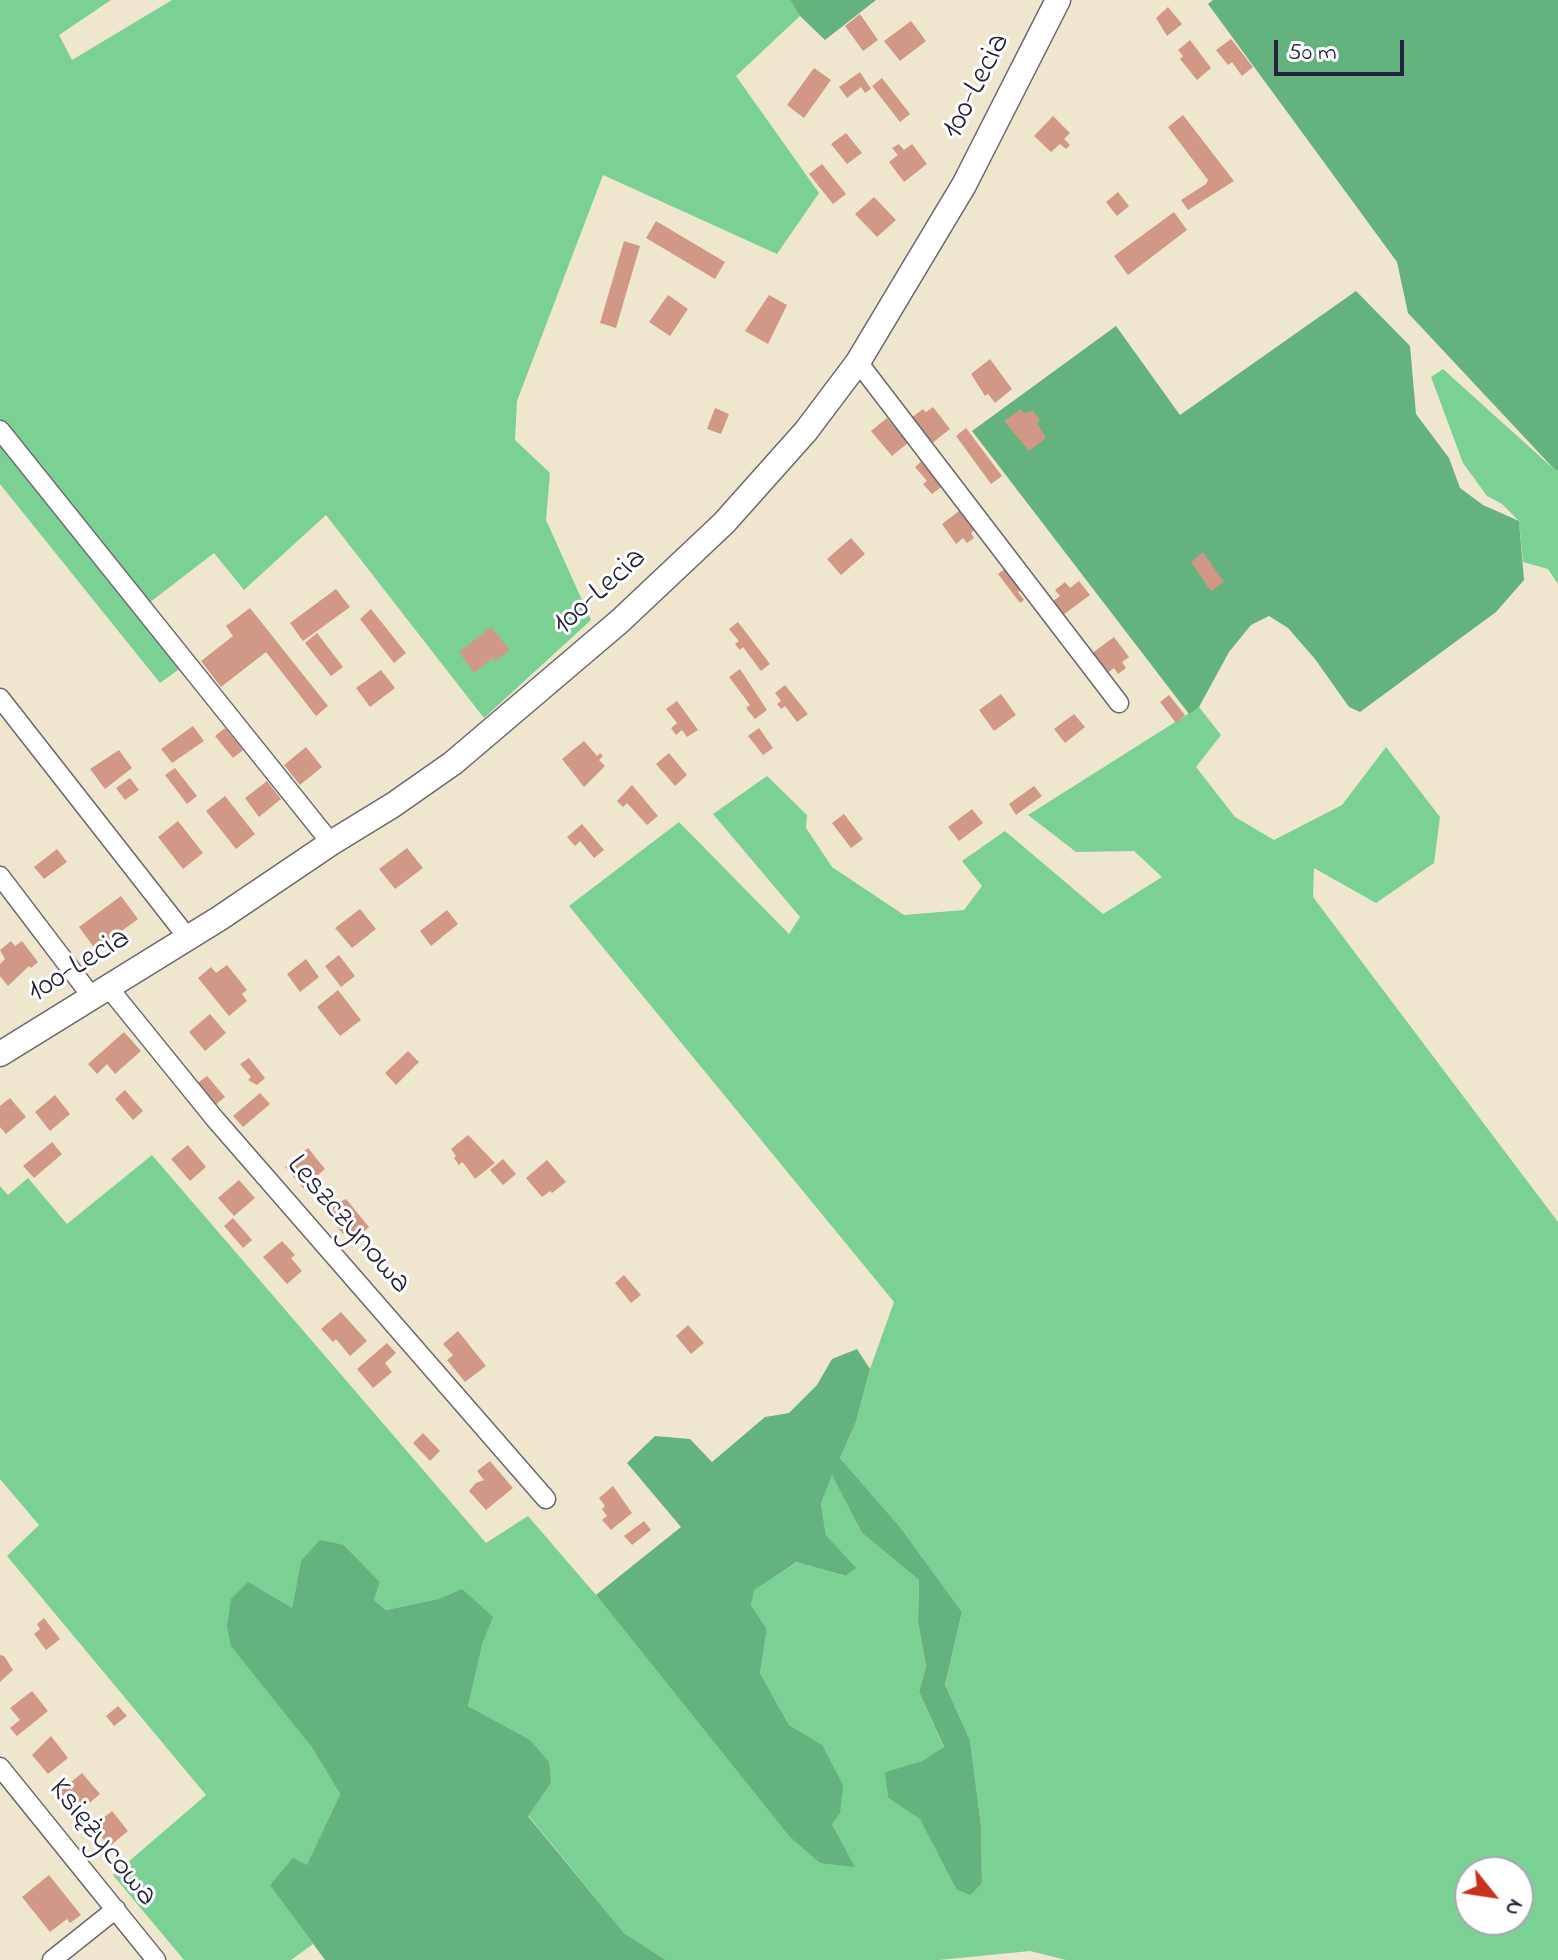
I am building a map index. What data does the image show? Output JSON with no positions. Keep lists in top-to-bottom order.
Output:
{
  "streets": {
    "street": ["100-Lecia", "Leszczynowa", "Księżycowa"]
  },
  "crossings": [
    ["100-Lecia", "Leszczynowa"]
  ],
  "scale_bar": "50 m",
  "north": "bottom right"
}
